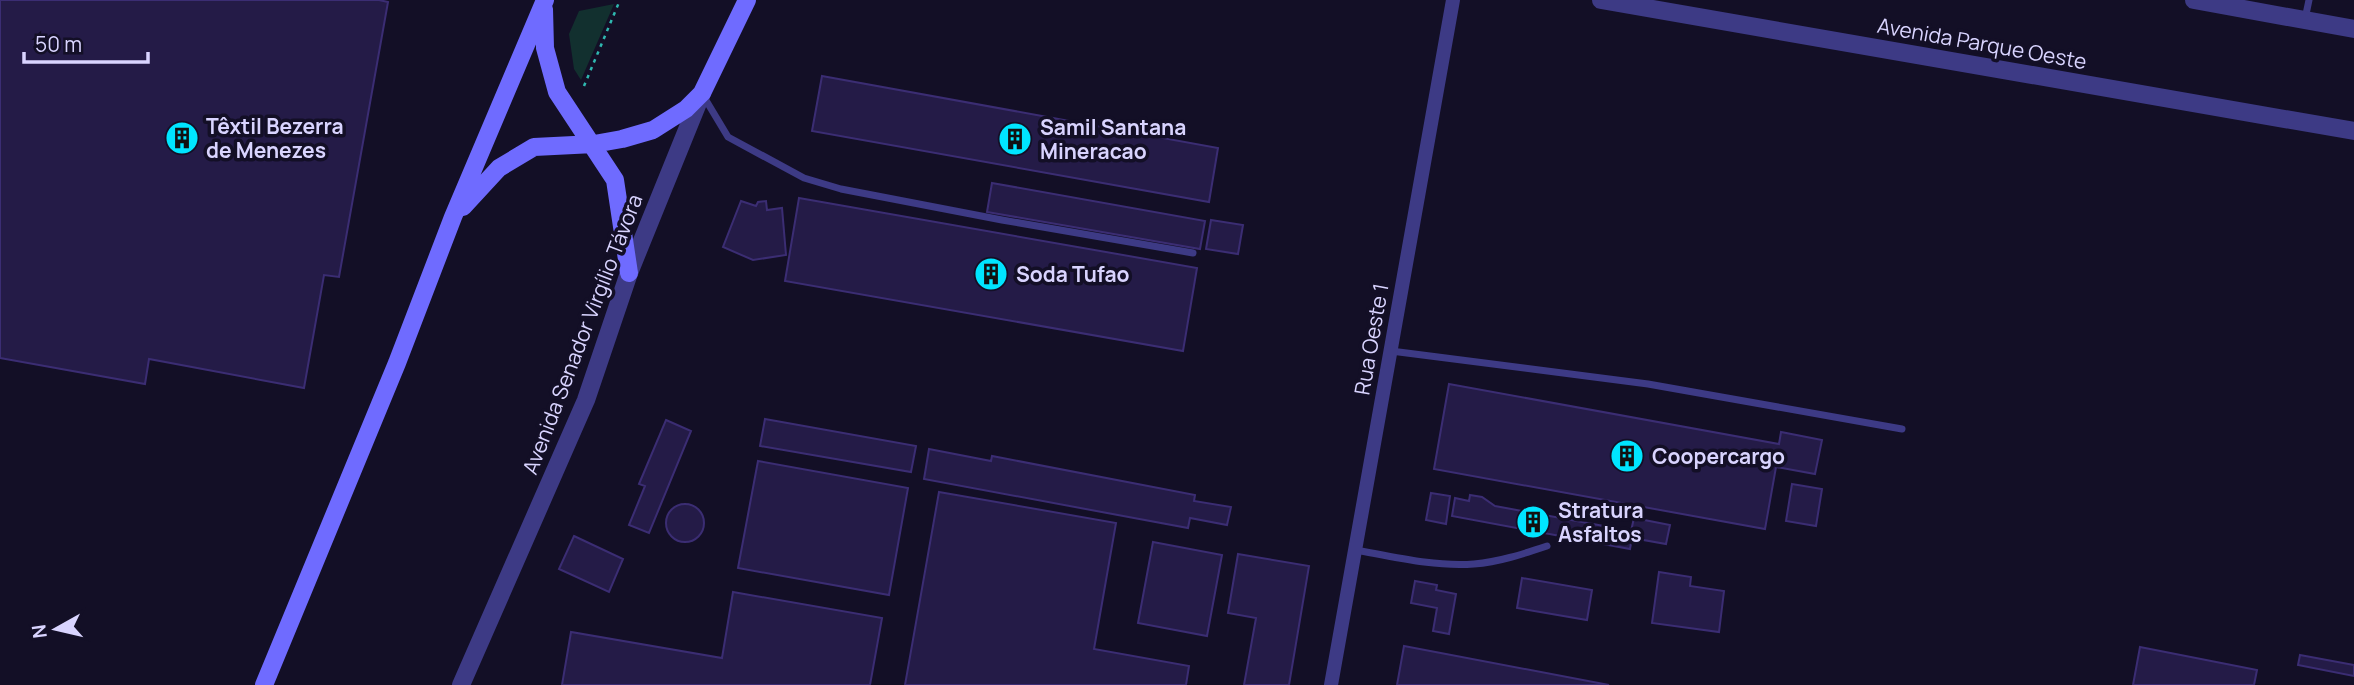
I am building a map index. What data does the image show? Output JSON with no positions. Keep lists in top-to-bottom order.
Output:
{
  "streets": {
    "main road": ["Avenida Senador Virgílio Távora"],
    "street": ["Avenida Parque Oeste", "Rua Oeste 1"]
  },
  "places": {
    "building": [
      "Têxtil Bezerra de Menezes",
      "Samil Santana Mineracao",
      "Soda Tufao",
      "Coopercargo",
      "Stratura Asfaltos"
    ]
  },
  "scale_bar": "50 m",
  "north": "left"
}
